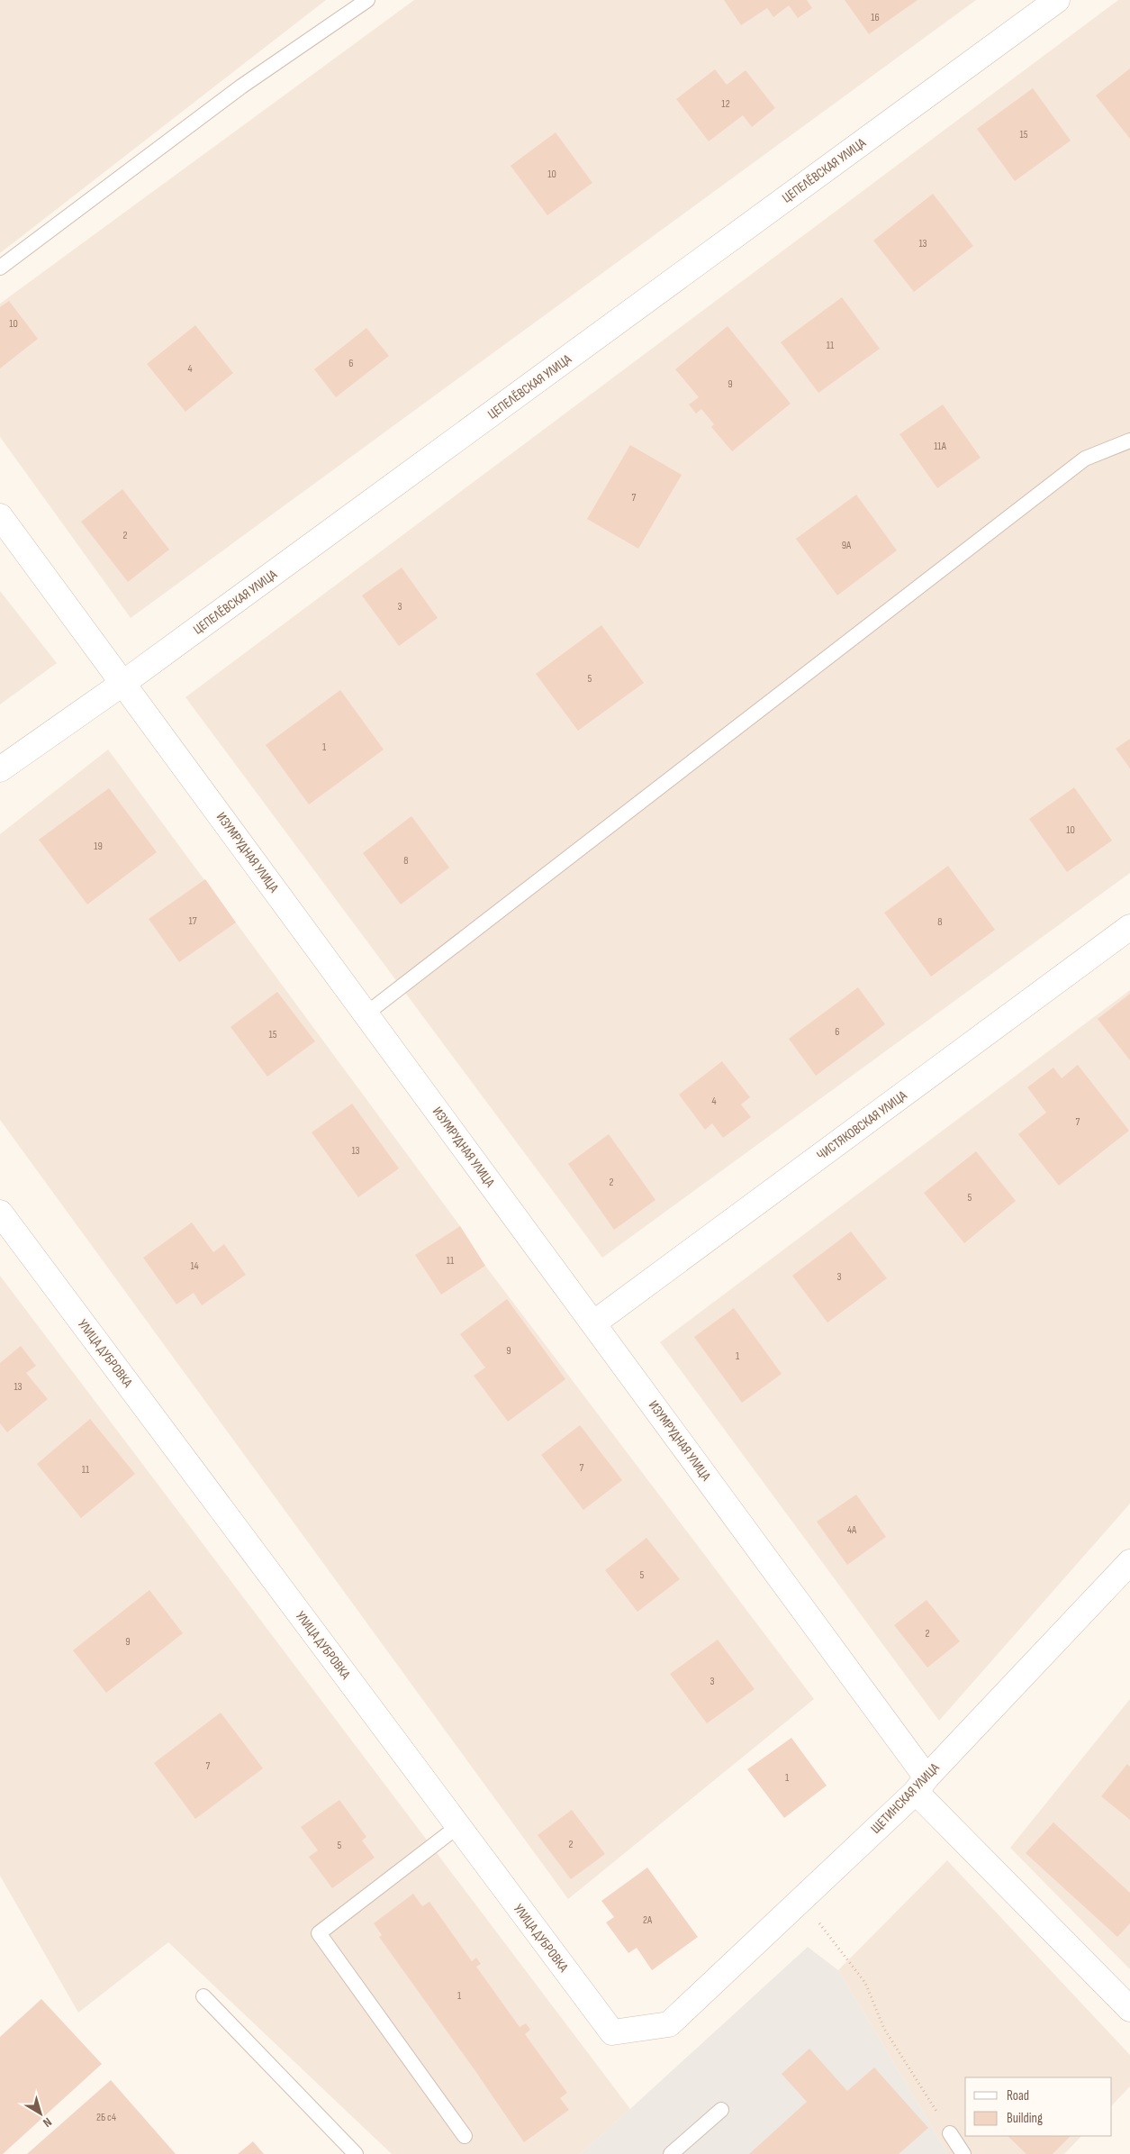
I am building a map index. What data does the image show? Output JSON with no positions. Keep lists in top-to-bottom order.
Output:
{
  "streets": {
    "street": [
      "ЦЕПЕЛЁВСКАЯ УЛИЦА",
      "ИЗУМРУДНАЯ УЛИЦА",
      "ЧИСТЯКОВСКАЯ УЛИЦА",
      "УЛИЦА ДУБРОВКА",
      "ЩЕТИНСКАЯ УЛИЦА"
    ]
  },
  "crossings": [
    ["ЦЕПЕЛЁВСКАЯ УЛИЦА", "ИЗУМРУДНАЯ УЛИЦА"],
    ["ИЗУМРУДНАЯ УЛИЦА", "ЧИСТЯКОВСКАЯ УЛИЦА"],
    ["ИЗУМРУДНАЯ УЛИЦА", "ЩЕТИНСКАЯ УЛИЦА"],
    ["УЛИЦА ДУБРОВКА", "ЩЕТИНСКАЯ УЛИЦА"]
  ],
  "house_numbers": [
    "16",
    "12",
    "15",
    "10",
    "13",
    "10",
    "11",
    "6",
    "4",
    "9",
    "11А",
    "7",
    "2",
    "9А",
    "3",
    "5",
    "1",
    "10",
    "19",
    "8",
    "17",
    "8",
    "6",
    "15",
    "4",
    "7",
    "13",
    "2",
    "5",
    "11",
    "14",
    "3",
    "9",
    "1",
    "13",
    "7",
    "11",
    "4А",
    "5",
    "2",
    "9",
    "3",
    "7",
    "1",
    "2",
    "5",
    "2А",
    "1",
    "2Б с4"
  ],
  "legend": ["Road", "Building"],
  "north": "bottom right"
}
